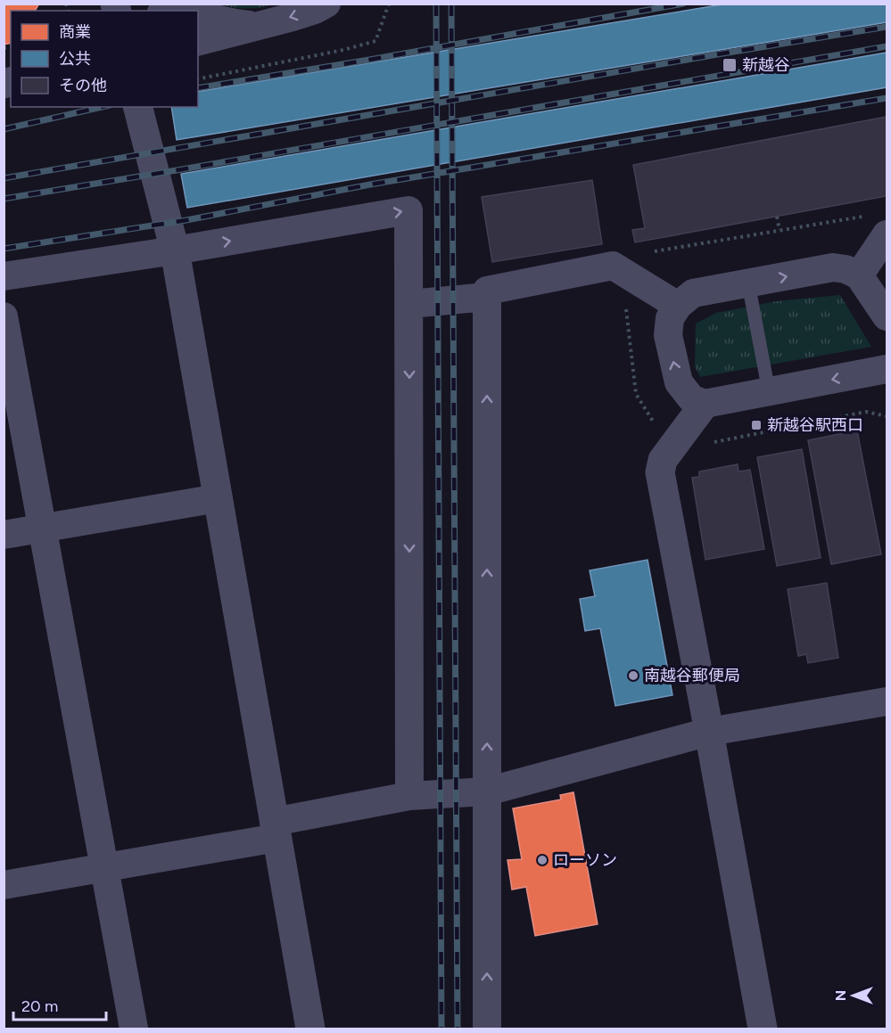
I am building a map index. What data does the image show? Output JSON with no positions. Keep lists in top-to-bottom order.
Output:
{
  "places": {
    "transit": ["新越谷", "新越谷駅西口"],
    "other": ["南越谷郵便局", "ローソン"]
  },
  "legend": ["商業", "公共", "その他"],
  "scale_bar": "20 m",
  "north": "left"
}
